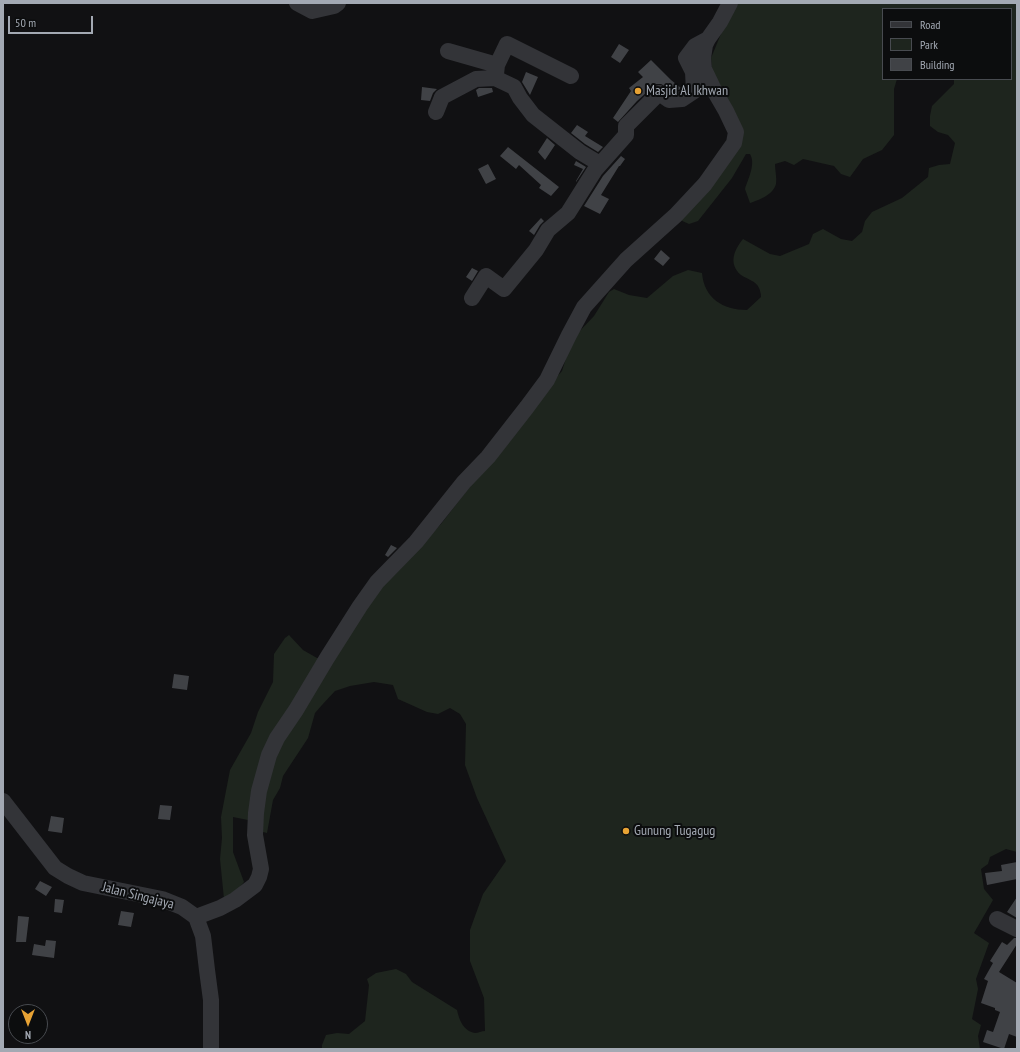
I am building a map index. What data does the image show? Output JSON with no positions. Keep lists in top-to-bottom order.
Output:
{
  "streets": {
    "street": ["Jalan Singajaya"]
  },
  "places": ["Masjid Al Ikhwan", "Gunung Tugagug"],
  "legend": ["Road", "Park", "Building"],
  "scale_bar": "50 m",
  "north": "bottom"
}
